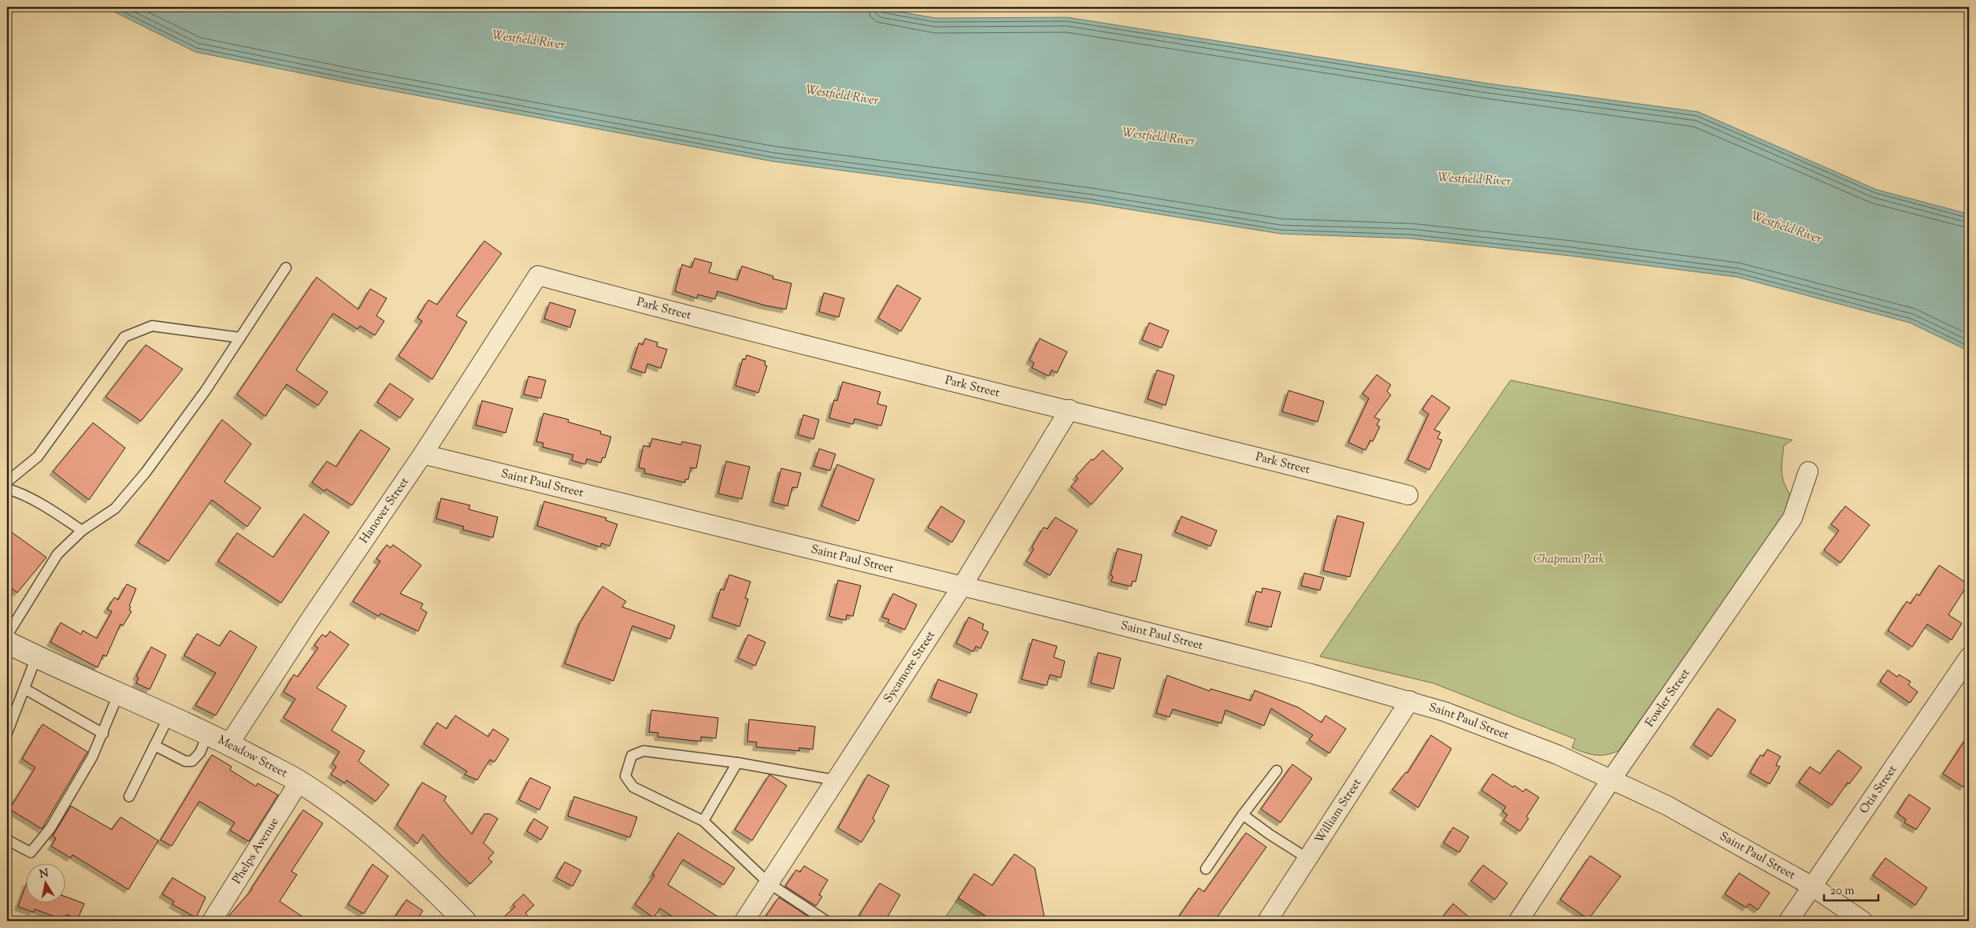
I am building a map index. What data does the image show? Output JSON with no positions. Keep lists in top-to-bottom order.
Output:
{
  "streets": {
    "street": [
      "Park Street",
      "Saint Paul Street",
      "Hanover Street",
      "Sycamore Street",
      "Fowler Street",
      "Meadow Street",
      "Otis Street",
      "William Street",
      "Phelps Avenue"
    ]
  },
  "crossings": [
    ["Park Street", "Hanover Street"],
    ["Park Street", "Sycamore Street"],
    ["Saint Paul Street", "Hanover Street"],
    ["Saint Paul Street", "Sycamore Street"],
    ["Saint Paul Street", "Fowler Street"],
    ["Saint Paul Street", "Otis Street"],
    ["Saint Paul Street", "William Street"],
    ["Hanover Street", "Meadow Street"],
    ["Meadow Street", "Phelps Avenue"]
  ],
  "water": ["Westfield River"],
  "parks": ["Chapman Park"],
  "scale_bar": "20 m",
  "north": "top"
}
